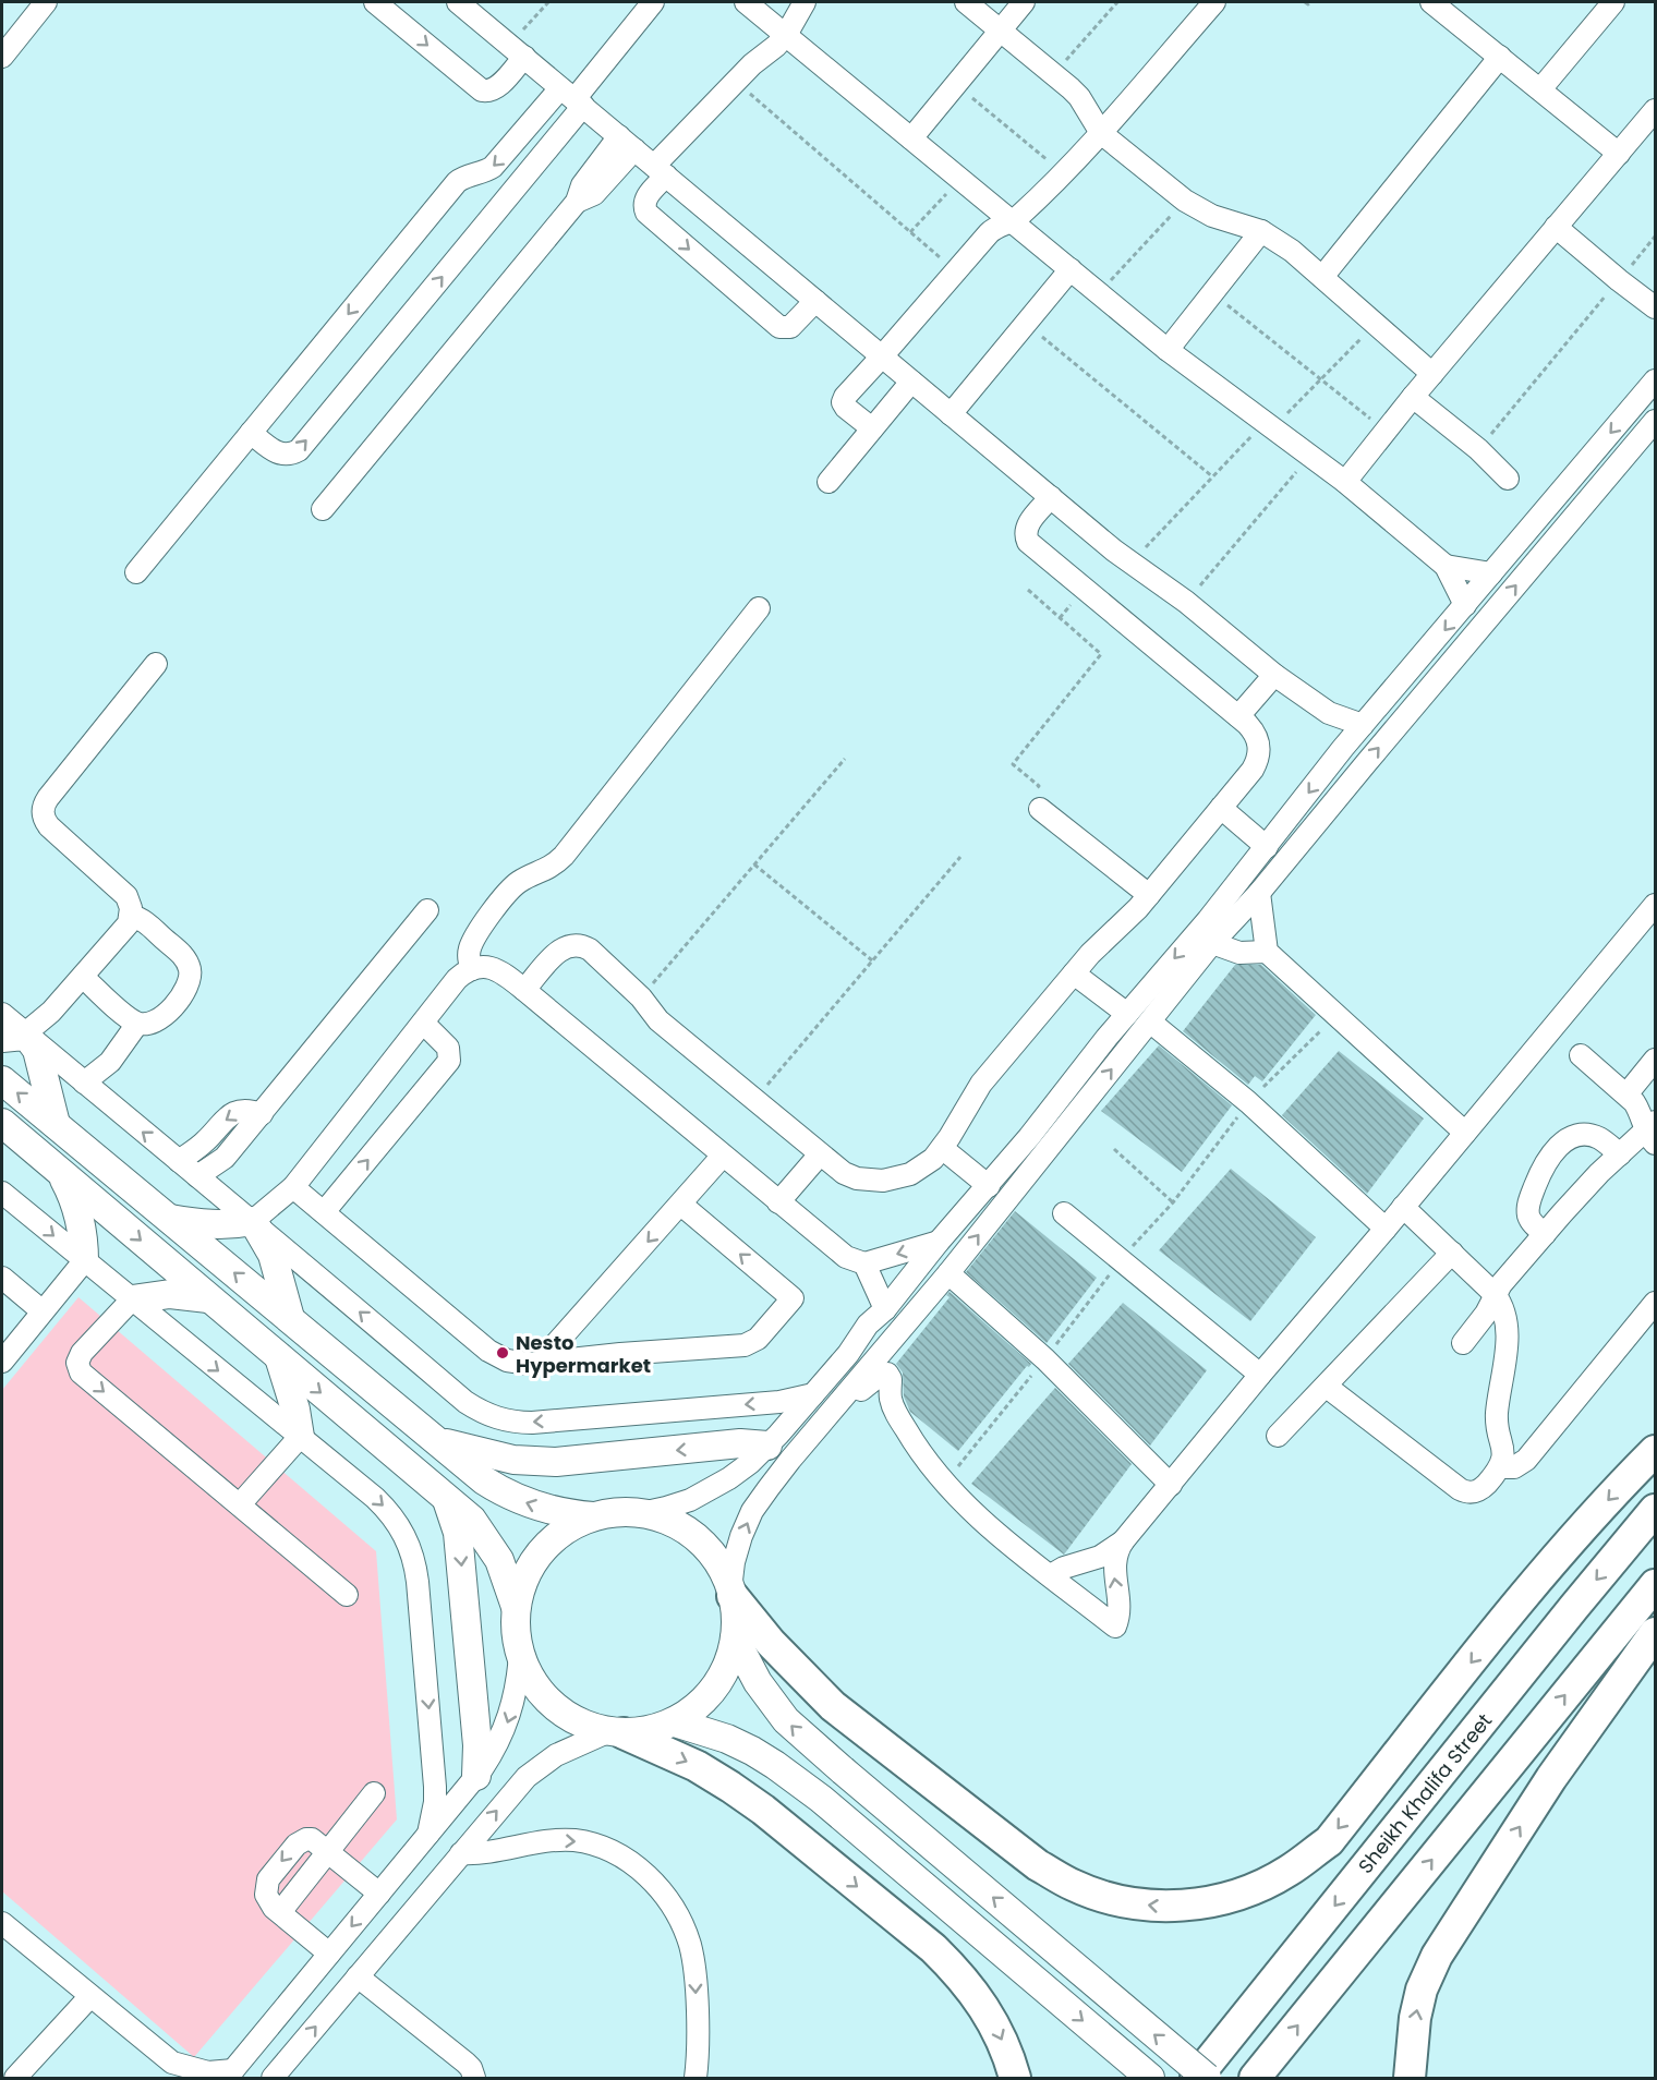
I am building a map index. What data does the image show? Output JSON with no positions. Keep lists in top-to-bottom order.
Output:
{
  "streets": {
    "highway": ["Sheikh Khalifa Street"]
  },
  "places": ["Nesto Hypermarket"]
}
